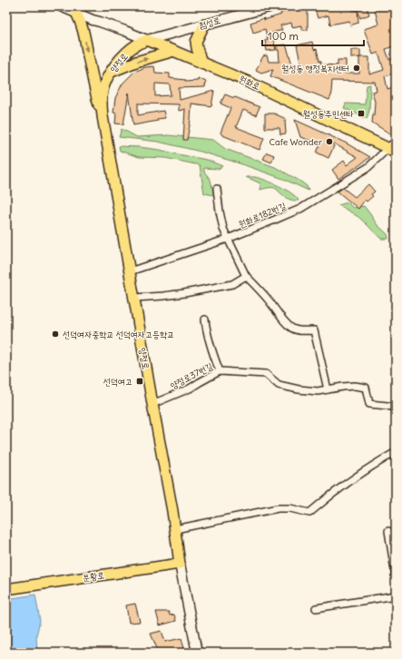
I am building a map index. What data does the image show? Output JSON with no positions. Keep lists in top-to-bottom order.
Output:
{
  "streets": {
    "main road": ["양정로", "원화로", "분황로"],
    "street": ["첨성로", "원화로182번길", "양정로37번길"]
  },
  "crossings": [
    ["첨성로", "양정로"],
    ["첨성로", "원화로"],
    ["양정로", "원화로"],
    ["양정로", "원화로182번길"],
    ["양정로", "양정로37번길"],
    ["양정로", "분황로"],
    ["원화로", "원화로182번길"]
  ],
  "places": {
    "other": ["월성동 행정복지센터", "Cafe Wonder", "선덕여자중학교 선덕여자고등학교"],
    "transit": ["월성동주민센타", "선덕여고"]
  },
  "scale_bar": "100 m"
}
